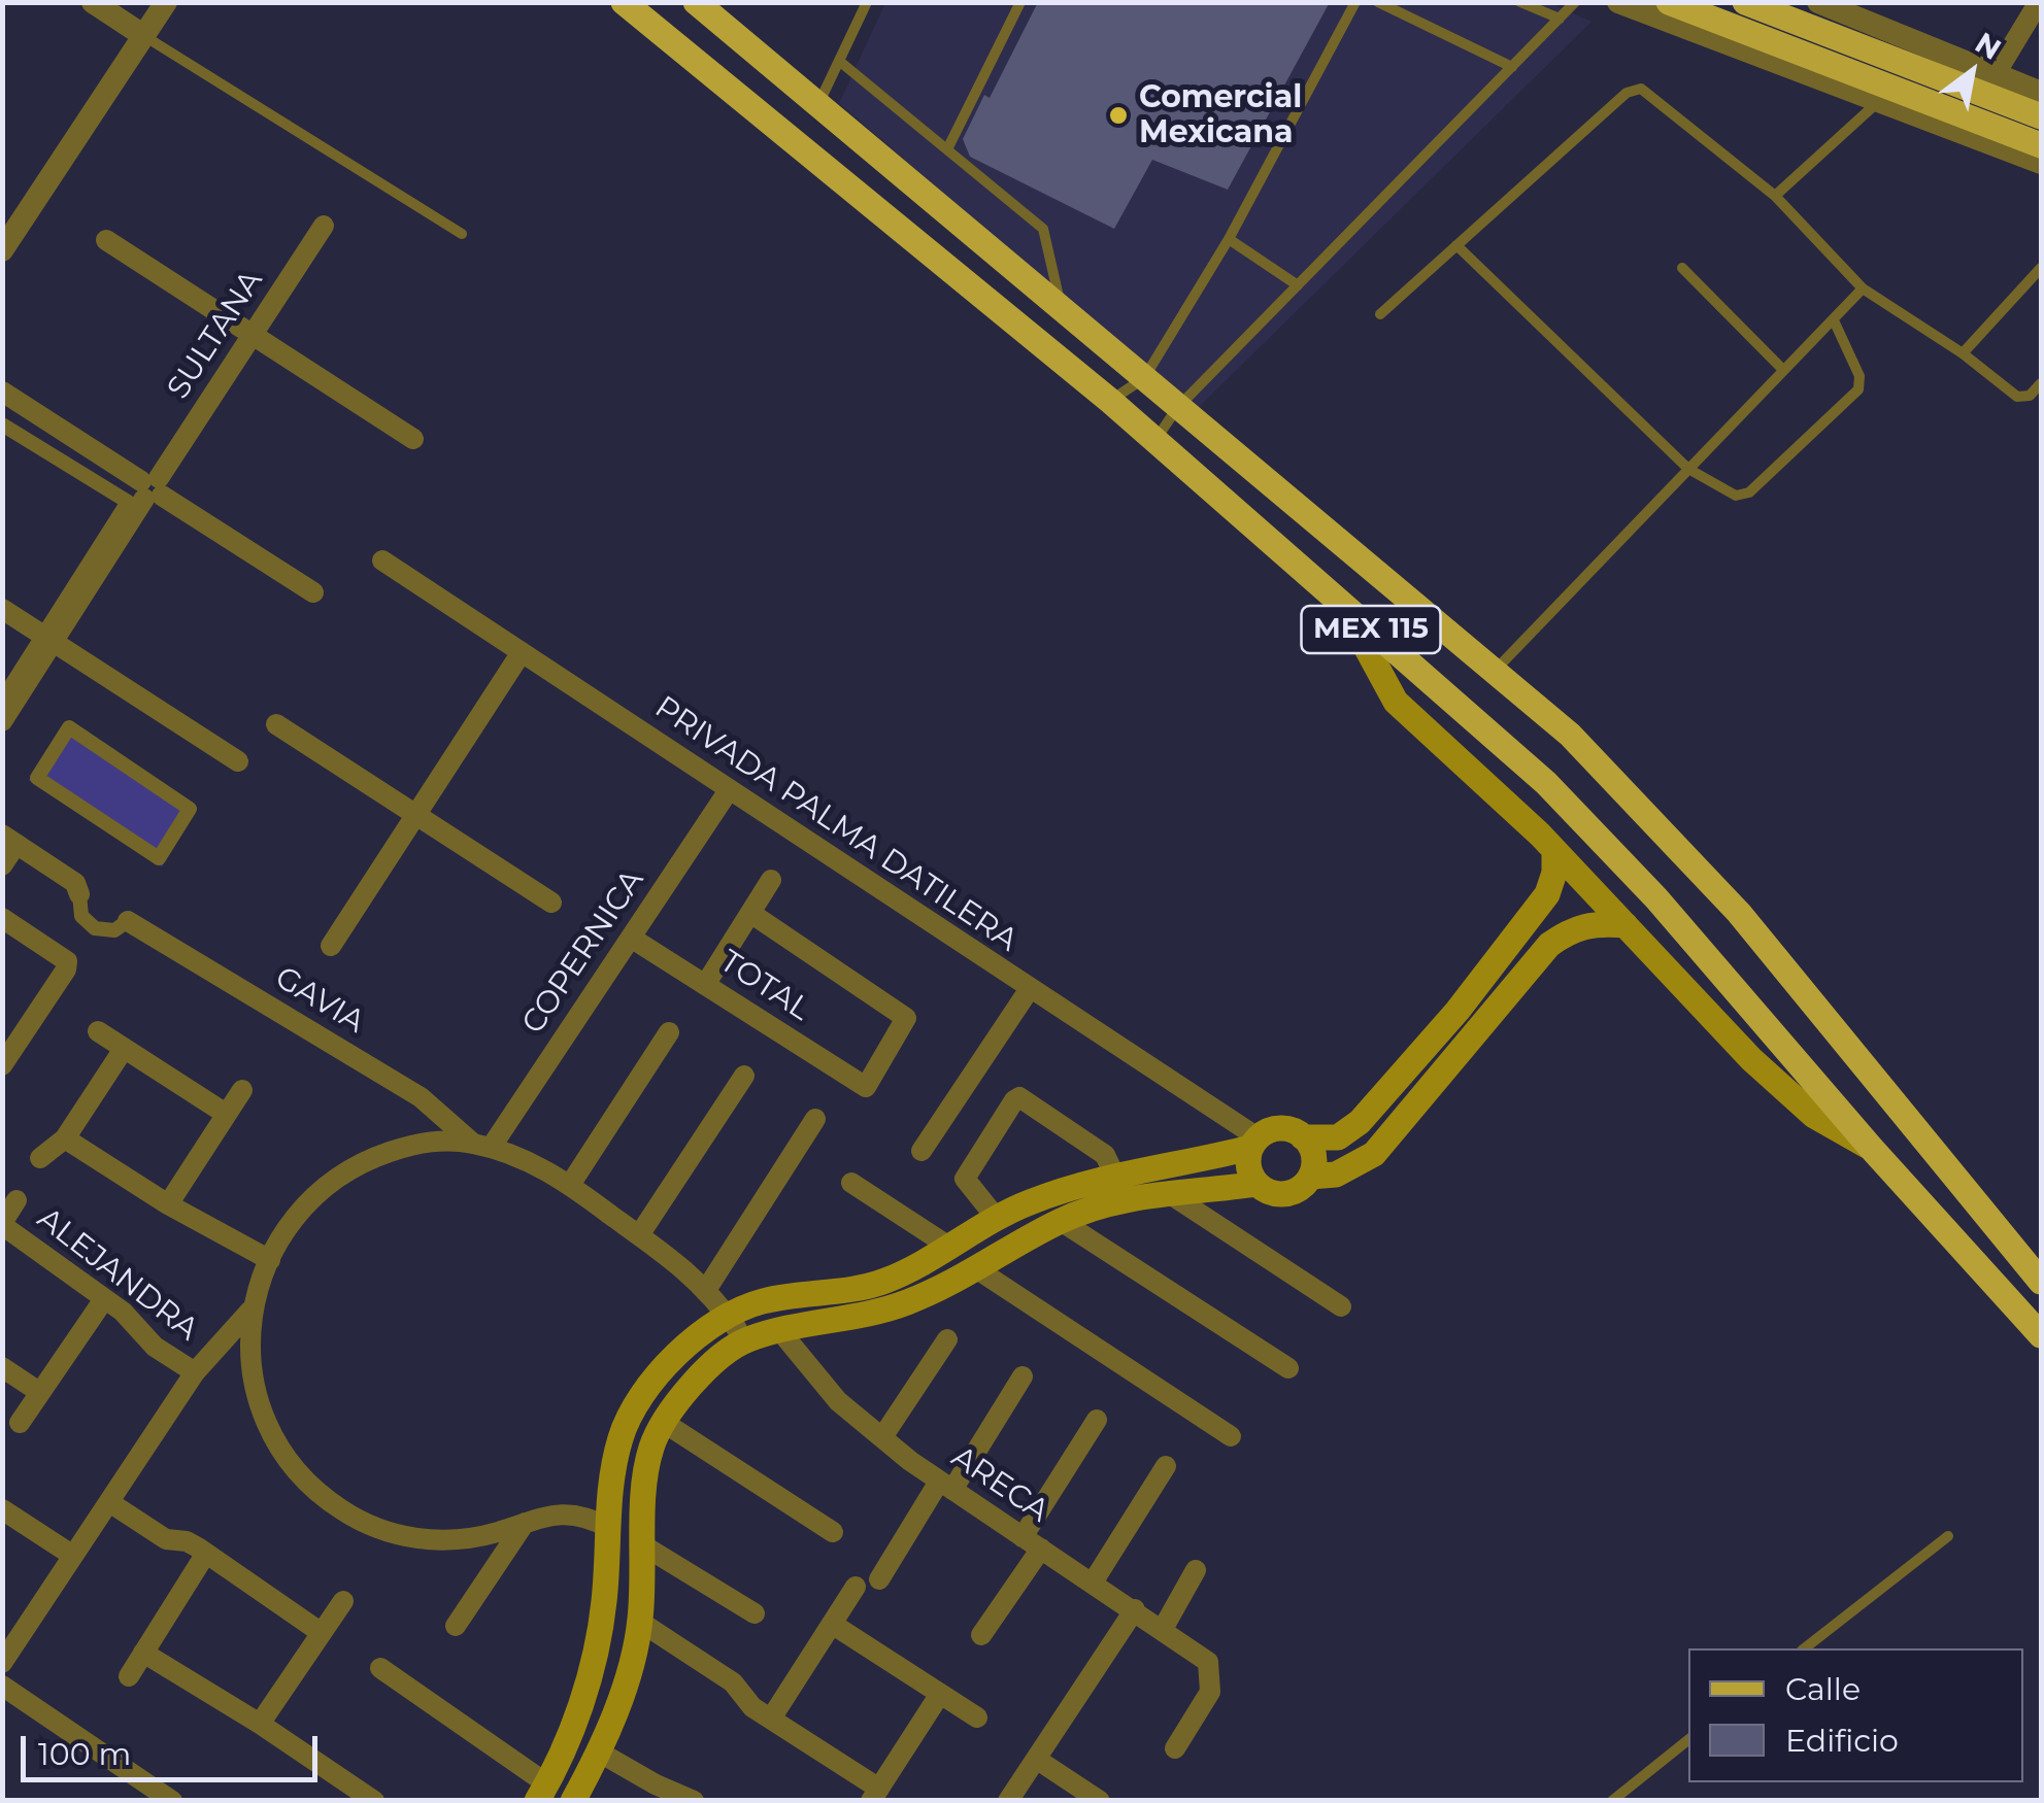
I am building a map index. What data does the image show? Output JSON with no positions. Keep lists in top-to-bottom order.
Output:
{
  "streets": {
    "main road": ["MEX 115"],
    "street": [
      "SULTANA",
      "PRIVADA PALMA DATILERA",
      "COPERNICA",
      "TOTAL",
      "GAVIA",
      "ALEJANDRA",
      "ARECA"
    ]
  },
  "crossings": [
    ["PRIVADA PALMA DATILERA", "COPERNICA"],
    ["COPERNICA", "TOTAL"],
    ["COPERNICA", "GAVIA"]
  ],
  "places": ["Comercial Mexicana"],
  "legend": ["Calle", "Edificio"],
  "scale_bar": "100 m",
  "north": "top right"
}
